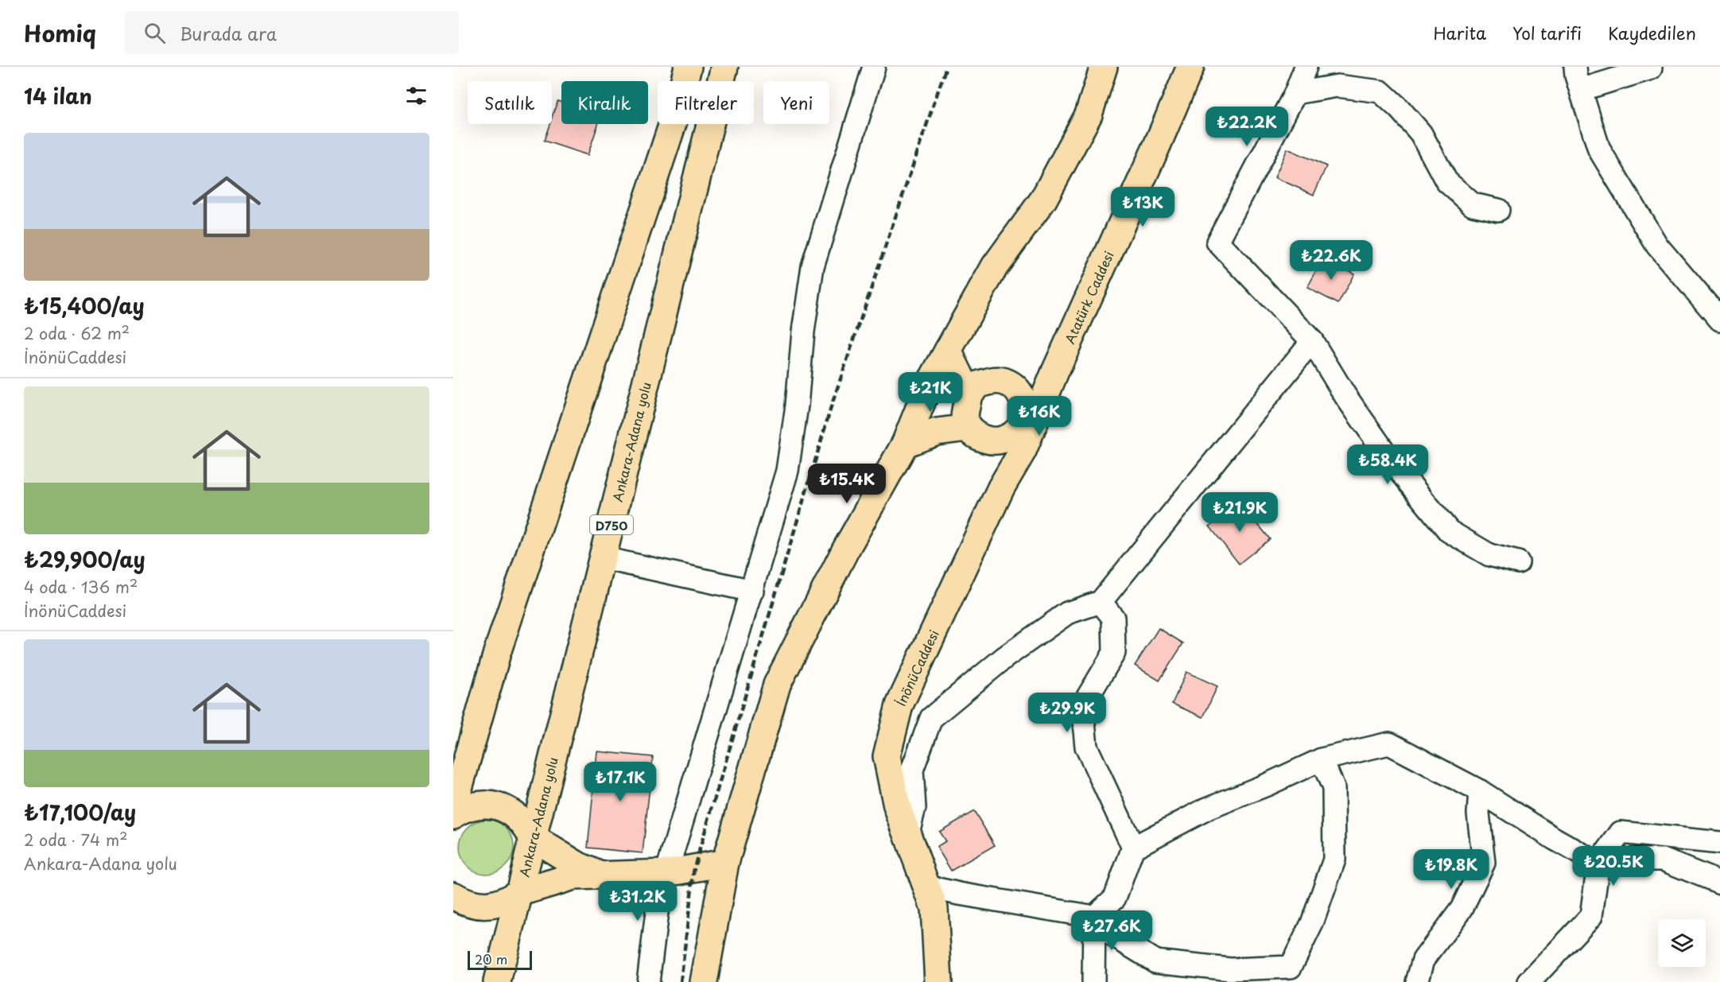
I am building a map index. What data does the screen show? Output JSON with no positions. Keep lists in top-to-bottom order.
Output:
{
  "streets": {
    "main road": [
      "Atatürk Caddesi",
      "Ankara-Adana yolu",
      "D750",
      "İnönüCaddesi"
    ]
  },
  "crossings": [
    ["Atatürk Caddesi", "İnönüCaddesi"]
  ],
  "scale_bar": "20 m",
  "page": {
    "header": "Homiq",
    "search": "Burada ara",
    "nav": ["Harita", "Yol tarifi", "Kaydedilen"],
    "heading": "14 ilan",
    "chip": [
      "Satılık",
      "Kiralık",
      "Filtreler",
      "Yeni"
    ],
    "price": [
      "₺22.2K",
      "₺13K",
      "₺22.6K",
      "₺21K",
      "₺16K",
      "₺58.4K",
      "₺15.4K",
      "₺21.9K",
      "₺29.9K",
      "₺17.1K",
      "₺20.5K",
      "₺19.8K",
      "₺31.2K",
      "₺27.6K"
    ],
    "list": [
      {
        "name": "₺15,400/ay",
        "note": "2 oda · 62 m² · İnönüCaddesi"
      },
      {
        "name": "₺29,900/ay",
        "note": "4 oda · 136 m² · İnönüCaddesi"
      },
      {
        "name": "₺17,100/ay",
        "note": "2 oda · 74 m² · Ankara-Adana yolu"
      }
    ],
    "scale": "20 m"
  }
}
